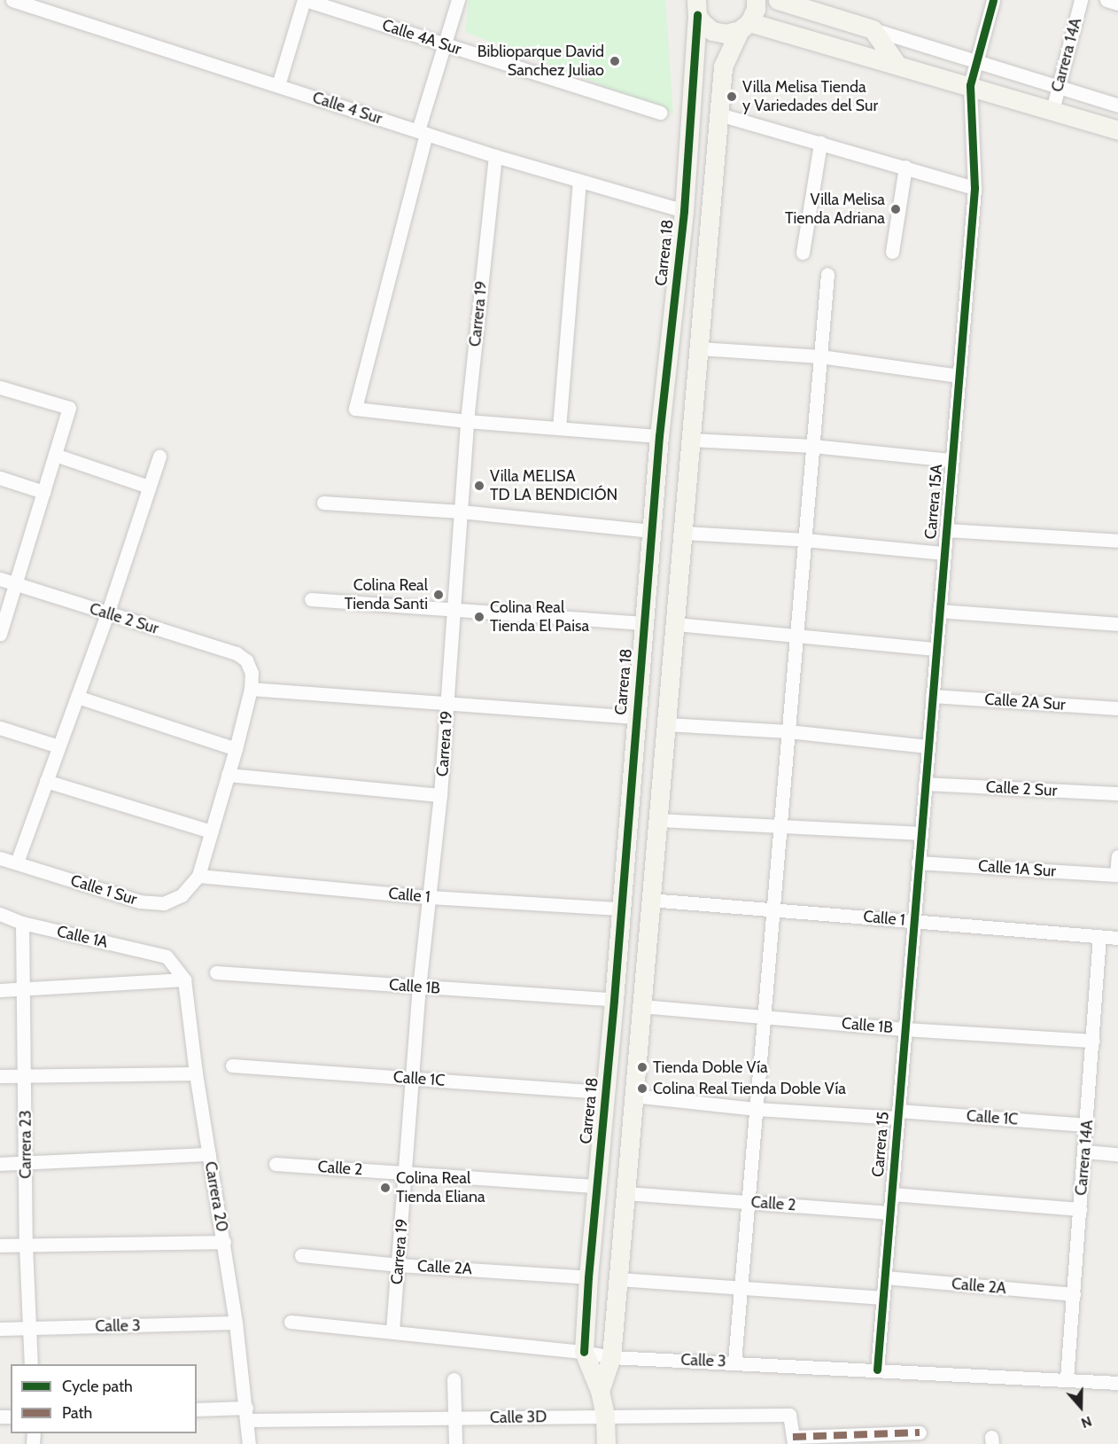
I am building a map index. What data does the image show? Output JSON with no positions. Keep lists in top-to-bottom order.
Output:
{
  "streets": {
    "street": [
      "Calle 4A Sur",
      "Carrera 14A",
      "Calle 4 Sur",
      "Carrera 18",
      "Carrera 19",
      "Carrera 15A",
      "Calle 2 Sur",
      "Calle 2A Sur",
      "Calle 1A Sur",
      "Calle 1 Sur",
      "Calle 1",
      "Calle 1A",
      "Calle 1B",
      "Calle 1C",
      "Carrera 23",
      "Carrera 15",
      "Calle 2",
      "Carrera 20",
      "Calle 2A",
      "Calle 3",
      "Calle 3D"
    ]
  },
  "crossings": [
    ["Carrera 14A", "Calle 1"],
    ["Carrera 14A", "Calle 1B"],
    ["Carrera 14A", "Calle 1C"],
    ["Carrera 14A", "Calle 2A"],
    ["Carrera 14A", "Calle 3"],
    ["Calle 4 Sur", "Carrera 18"],
    ["Calle 4 Sur", "Carrera 19"],
    ["Carrera 18", "Calle 1"],
    ["Carrera 18", "Calle 1B"],
    ["Carrera 18", "Calle 1C"],
    ["Carrera 18", "Calle 2"],
    ["Carrera 18", "Calle 2A"],
    ["Carrera 18", "Calle 3"],
    ["Carrera 18", "Calle 3D"],
    ["Carrera 19", "Calle 1"],
    ["Carrera 19", "Calle 1B"],
    ["Carrera 19", "Calle 1C"],
    ["Carrera 19", "Calle 2"],
    ["Carrera 19", "Calle 2A"],
    ["Carrera 19", "Calle 3"],
    ["Carrera 15A", "Calle 2 Sur"],
    ["Carrera 15A", "Calle 2A Sur"],
    ["Carrera 15A", "Calle 1A Sur"],
    ["Carrera 15A", "Calle 1"],
    ["Carrera 15A", "Carrera 15"],
    ["Calle 1 Sur", "Calle 1"],
    ["Calle 1", "Carrera 15"],
    ["Calle 1A", "Carrera 23"],
    ["Calle 1A", "Carrera 20"],
    ["Calle 1B", "Carrera 15"],
    ["Calle 1C", "Carrera 15"],
    ["Carrera 23", "Calle 3"],
    ["Carrera 15", "Calle 2"],
    ["Carrera 15", "Calle 2A"],
    ["Carrera 15", "Calle 3"],
    ["Carrera 20", "Calle 3"],
    ["Carrera 20", "Calle 3D"]
  ],
  "places": [
    "Biblioparque David Sanchez Juliao",
    "Villa Melisa Tienda y Variedades del Sur",
    "Villa Melisa Tienda Adriana",
    "Villa MELISA TD LA BENDICIÓN",
    "Colina Real Tienda Santi",
    "Colina Real Tienda El Paisa",
    "Tienda Doble Vía",
    "Colina Real Tienda Doble Vía",
    "Colina Real Tienda Eliana"
  ],
  "legend": ["Cycle path", "Path"],
  "north": "bottom"
}
